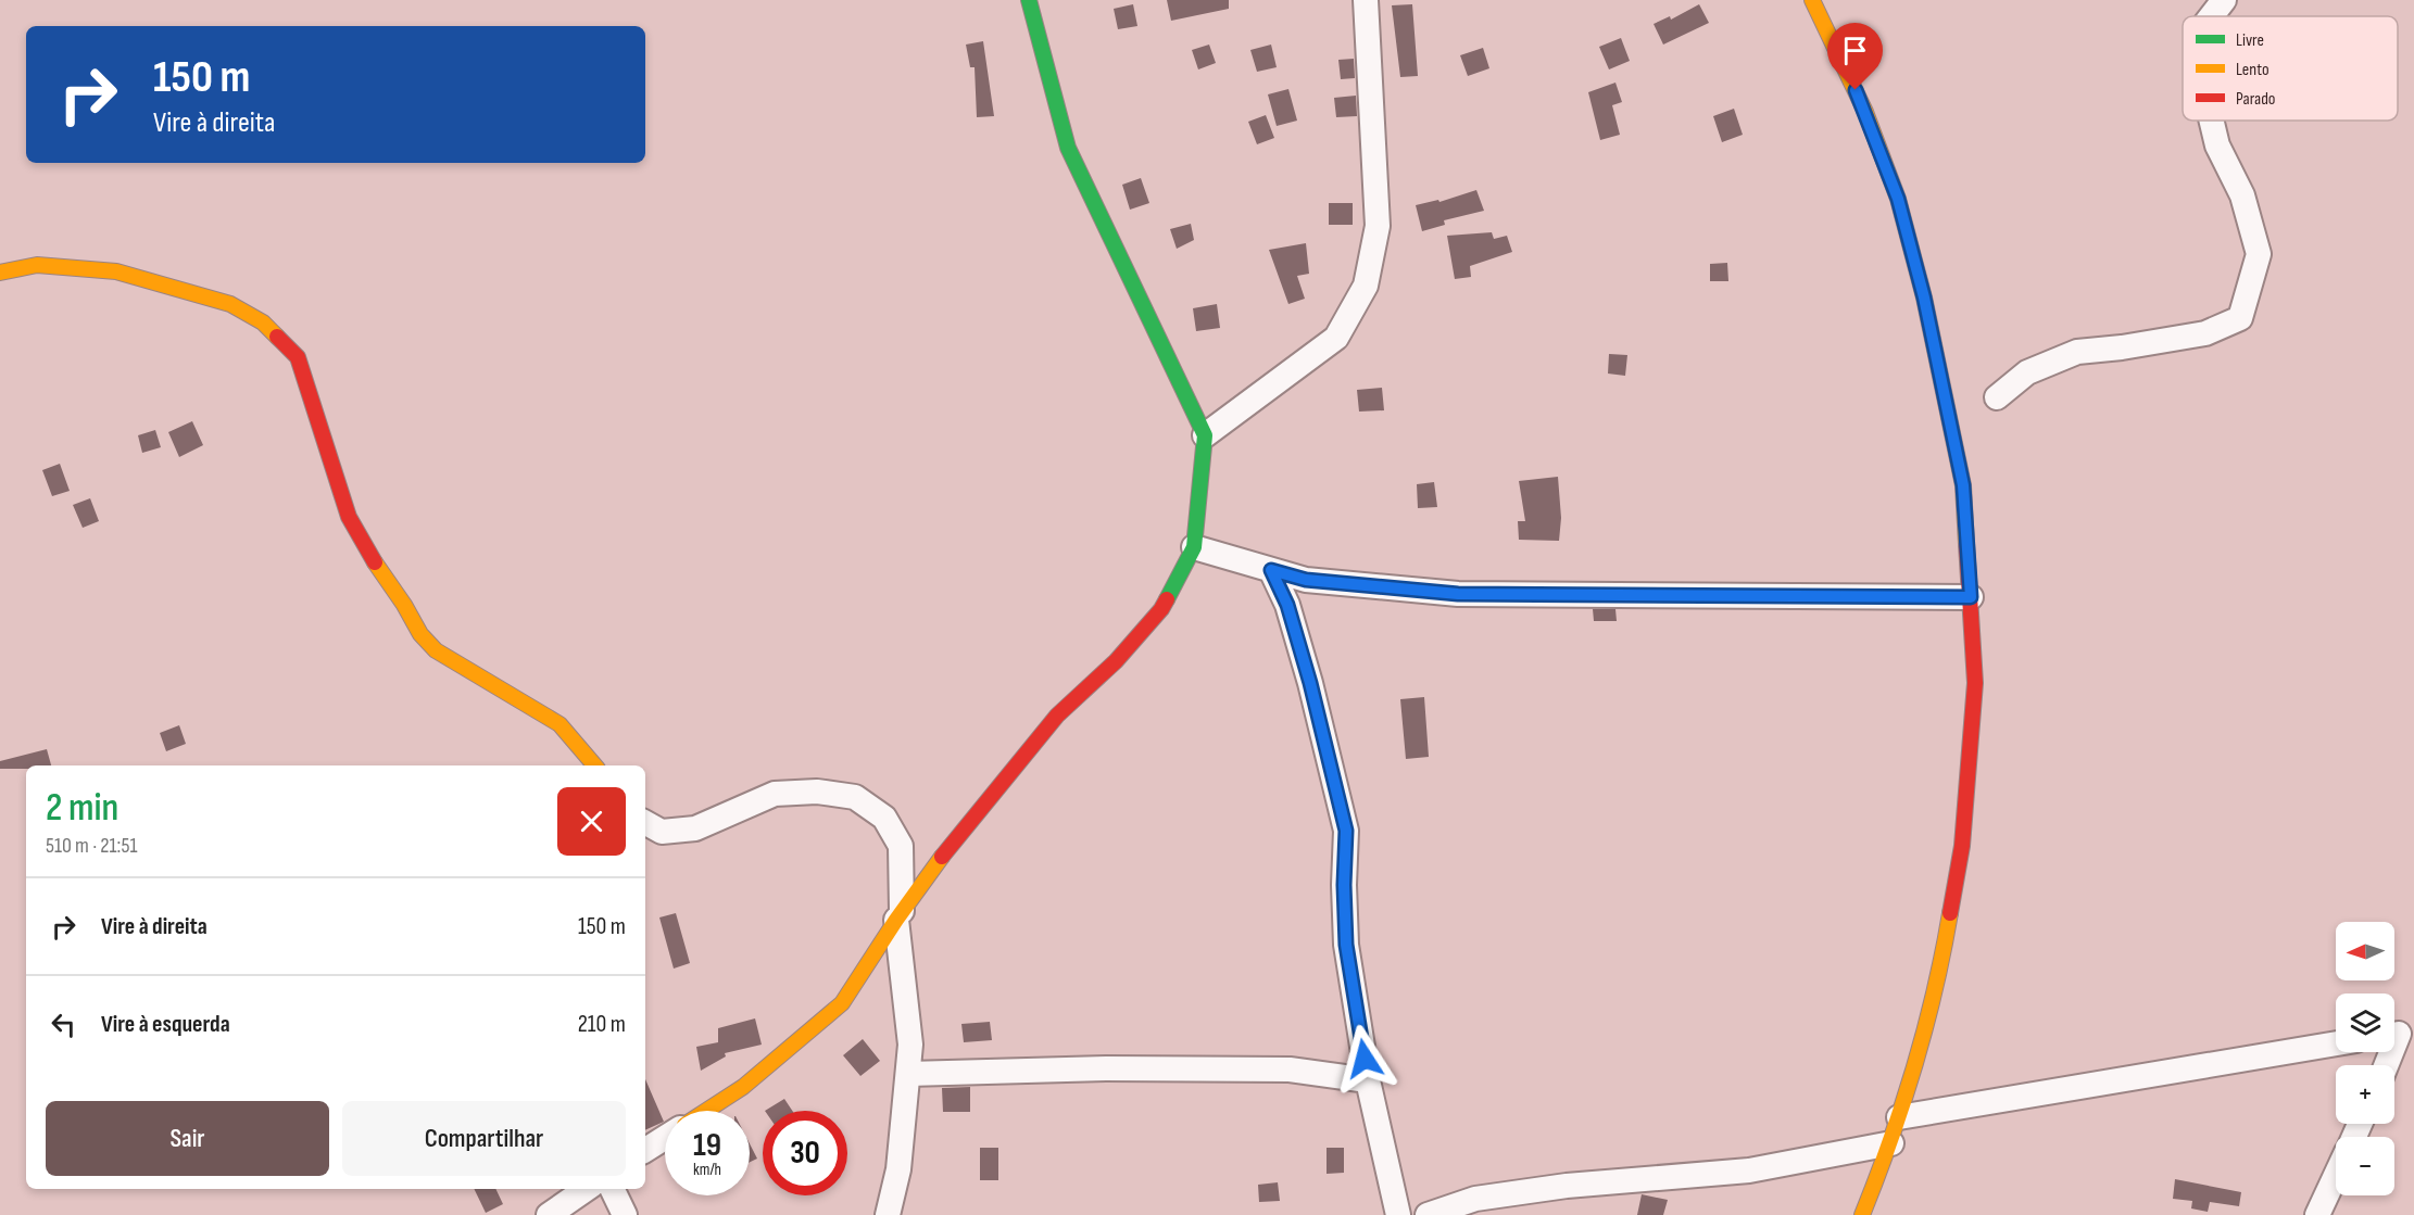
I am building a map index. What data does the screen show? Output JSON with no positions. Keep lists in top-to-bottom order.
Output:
{
  "legend": ["Livre", "Lento", "Parado"],
  "north": "left",
  "page": {
    "turn": ["150 m", "Vire à direita"],
    "heading": ["2 min", "510 m · 21:51"],
    "list": [
      {
        "name": "Vire à direita",
        "value": "150 m"
      },
      {
        "name": "Vire à esquerda",
        "value": "210 m"
      }
    ],
    "map_buttons": ["+", "−"],
    "buttons": ["Sair", "Compartilhar"],
    "speed": "19 km/h",
    "limit": "30"
  }
}
